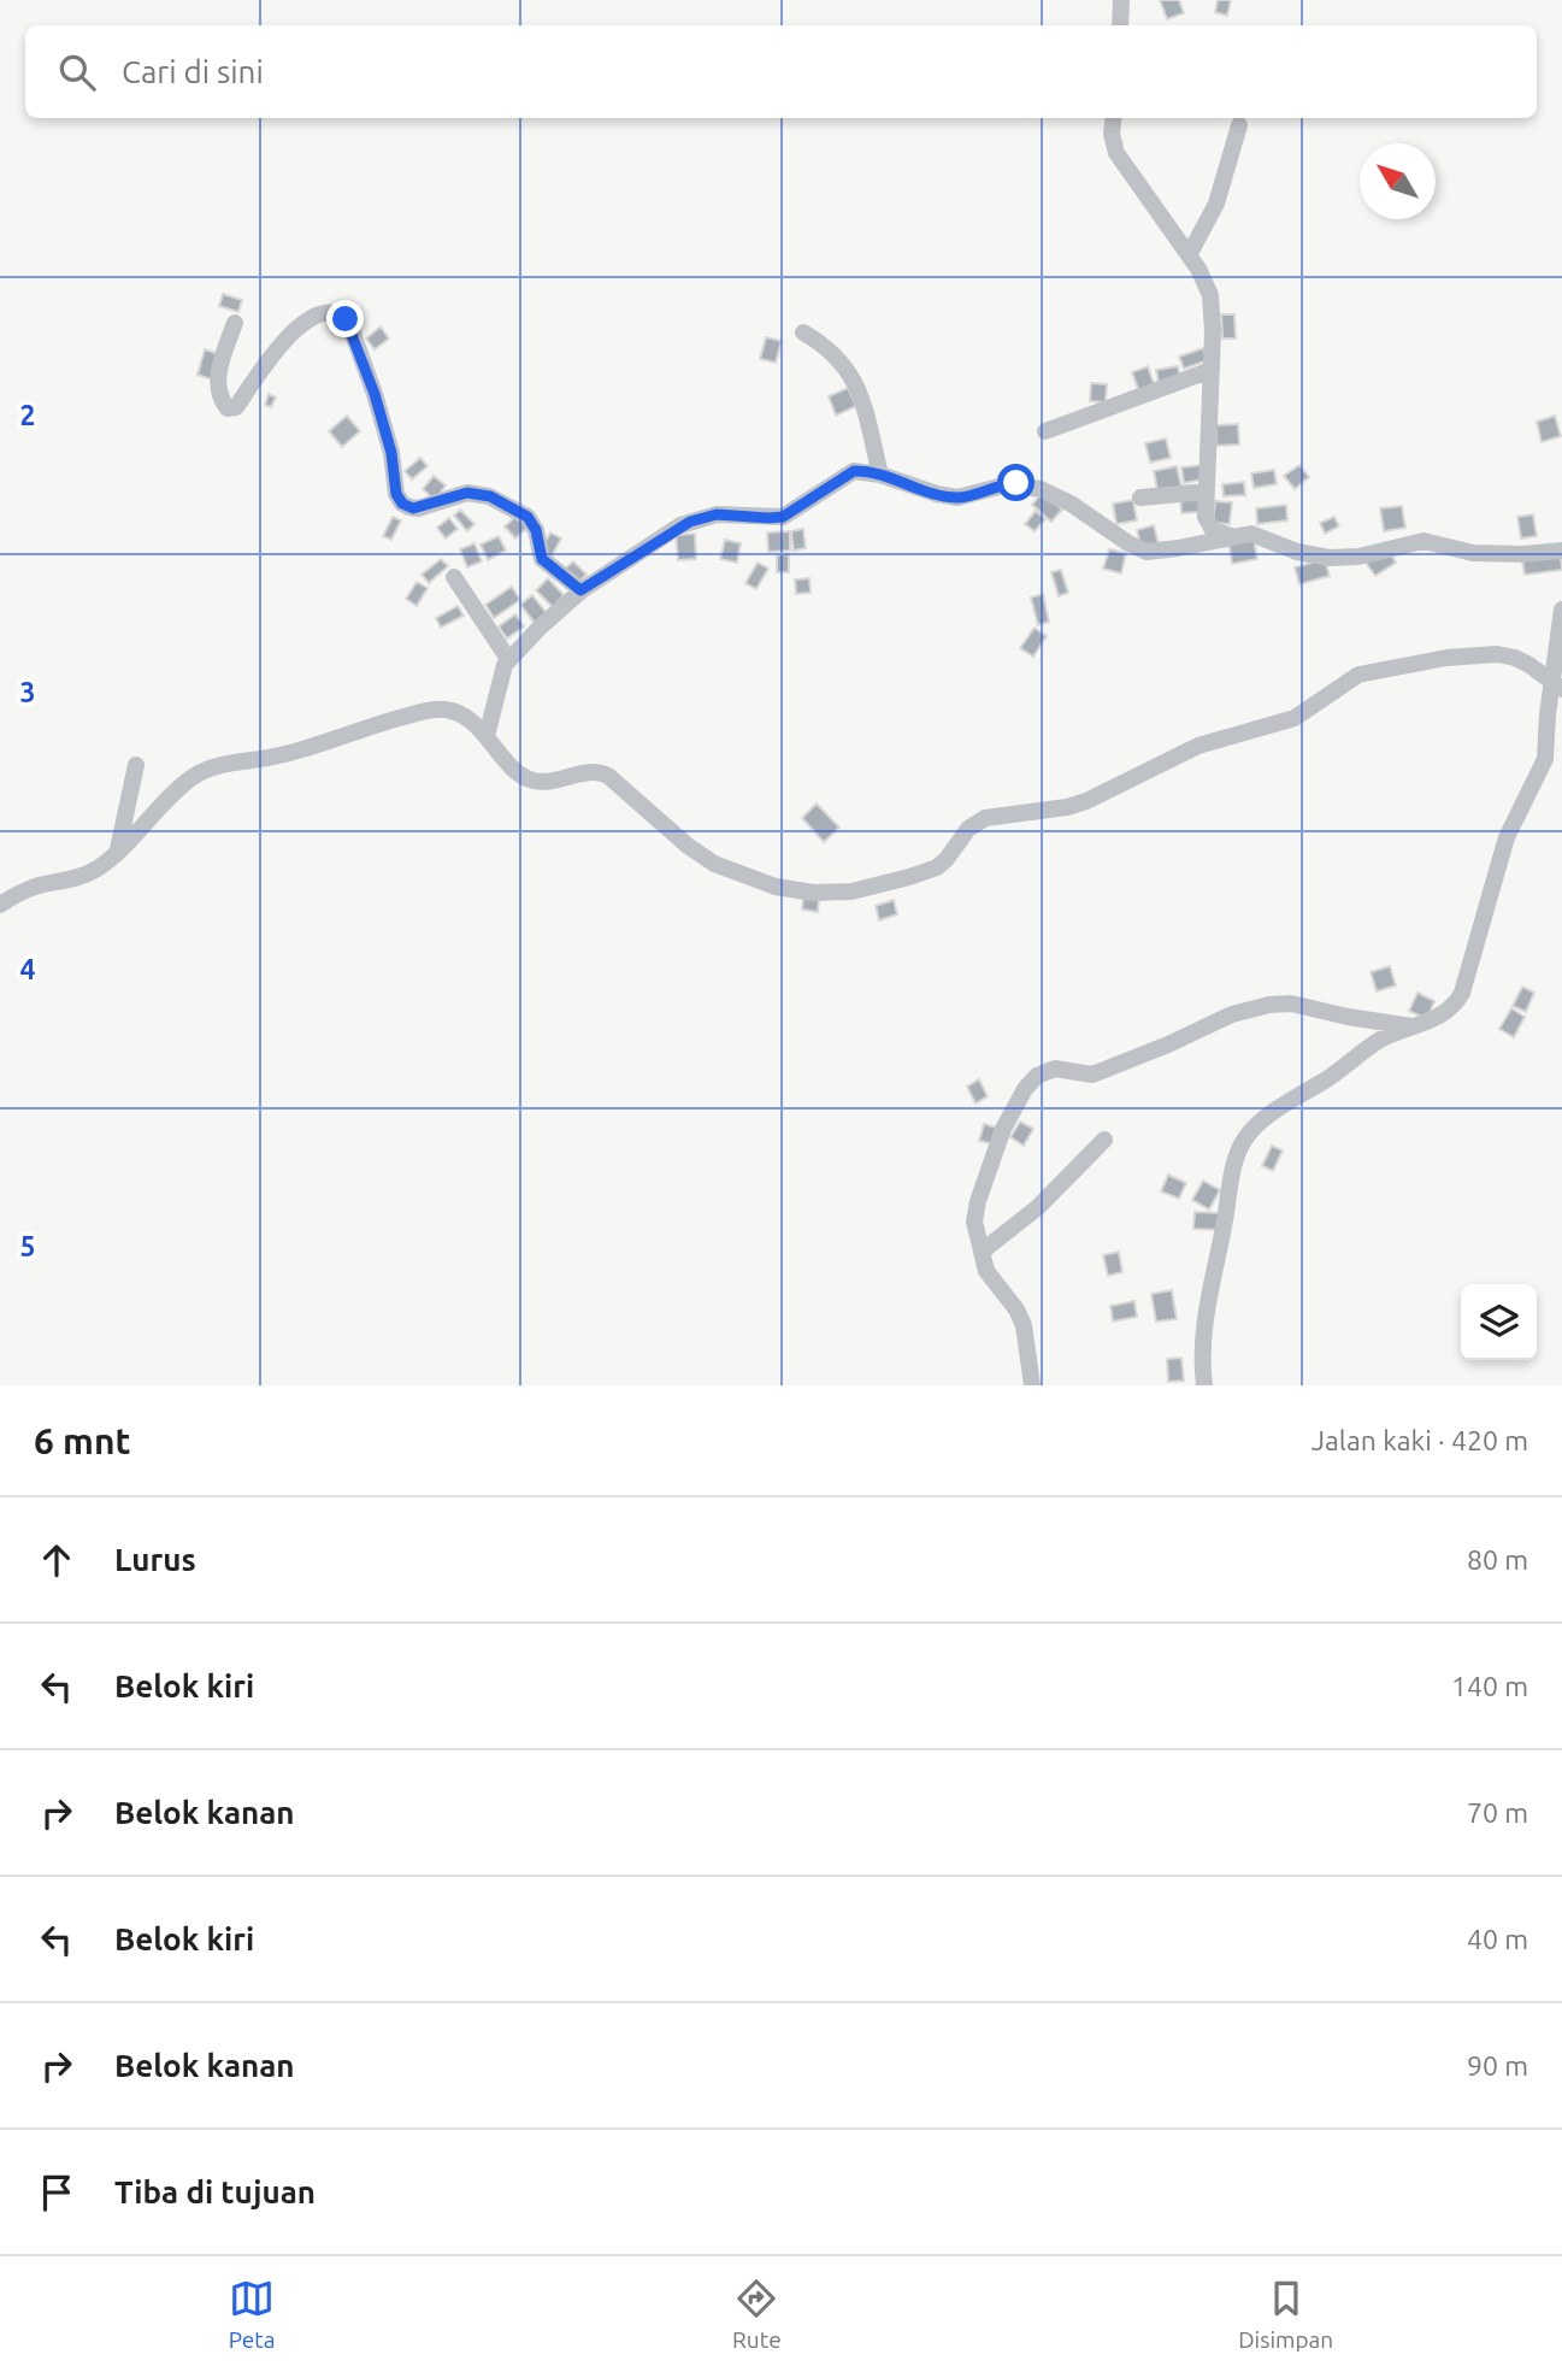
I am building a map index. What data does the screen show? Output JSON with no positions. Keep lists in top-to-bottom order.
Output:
{
  "north": "top left",
  "page": {
    "search": "Cari di sini",
    "heading": ["6 mnt", "Jalan kaki · 420 m"],
    "list": [
      ["Lurus", "80 m"],
      ["Belok kiri", "140 m"],
      ["Belok kanan", "70 m"],
      ["Belok kiri", "40 m"],
      ["Belok kanan", "90 m"],
      "Tiba di tujuan"
    ],
    "nav": ["Peta", "Rute", "Disimpan"]
  },
  "grid": {
    "rows": [
      "2",
      "3",
      "4",
      "5"
    ]
  }
}
